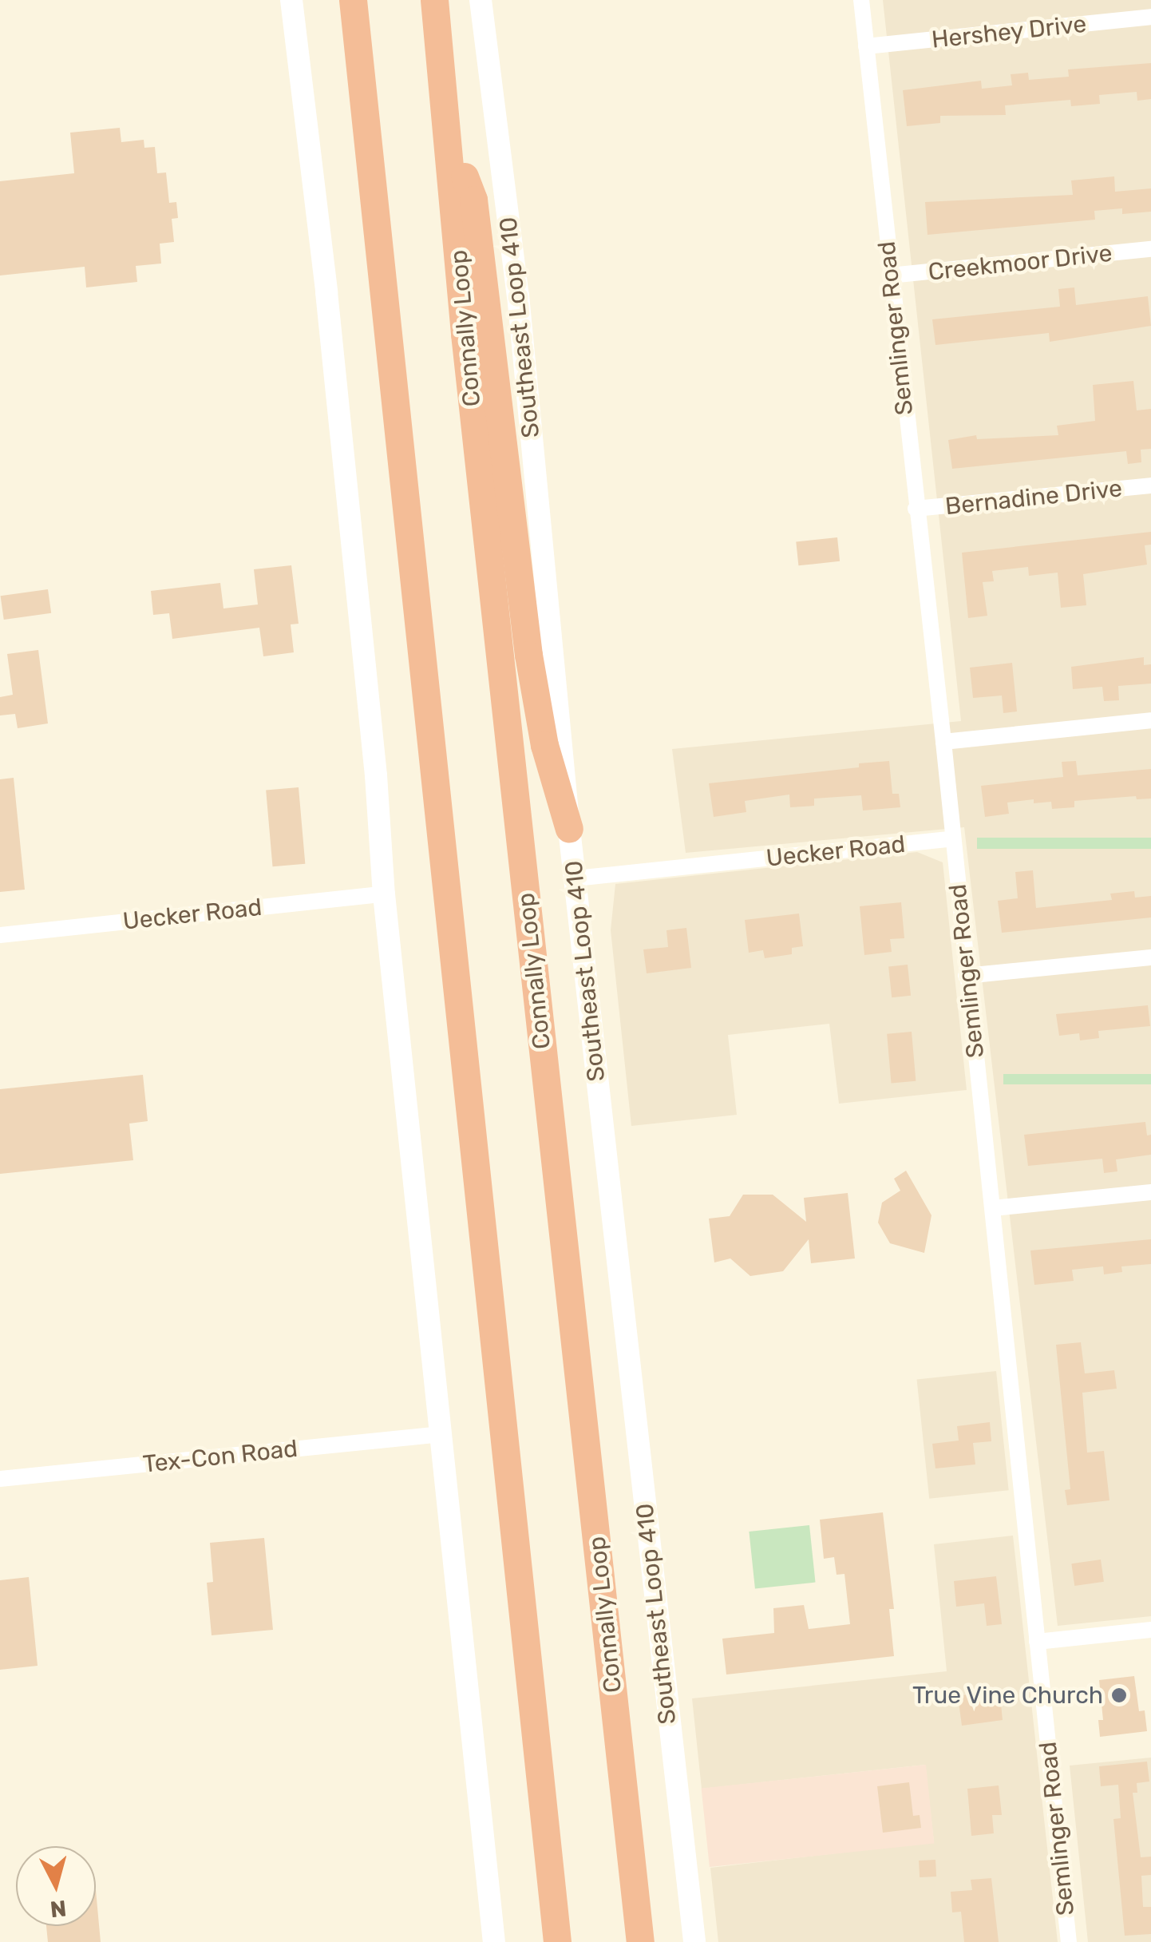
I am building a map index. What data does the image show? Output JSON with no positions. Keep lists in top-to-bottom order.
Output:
{
  "streets": {
    "highway": ["Connally Loop"],
    "main road": ["Southeast Loop 410"],
    "street": [
      "Hershey Drive",
      "Creekmoor Drive",
      "Semlinger Road",
      "Bernadine Drive",
      "Uecker Road",
      "Tex-Con Road"
    ]
  },
  "crossings": [
    ["Hershey Drive", "Semlinger Road"],
    ["Creekmoor Drive", "Semlinger Road"],
    ["Southeast Loop 410", "Uecker Road"],
    ["Semlinger Road", "Bernadine Drive"],
    ["Semlinger Road", "Uecker Road"]
  ],
  "places": ["True Vine Church"],
  "north": "bottom"
}
